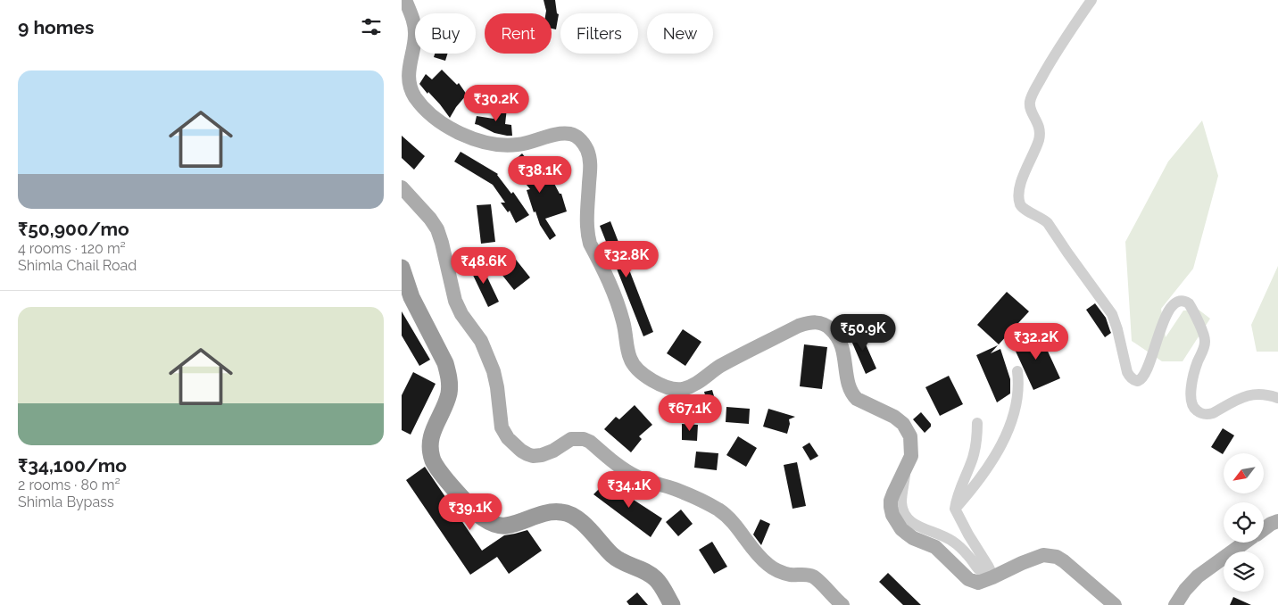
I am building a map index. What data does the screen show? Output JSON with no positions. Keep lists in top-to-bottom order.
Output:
{
  "north": "bottom left",
  "page": {
    "heading": "9 homes",
    "chip": [
      "Buy",
      "Rent",
      "Filters",
      "New"
    ],
    "list": [
      {
        "name": "₹50,900/mo",
        "note": "4 rooms · 120 m² · Shimla Chail Road"
      },
      {
        "name": "₹34,100/mo",
        "note": "2 rooms · 80 m² · Shimla Bypass"
      }
    ],
    "price": [
      "₹30.2K",
      "₹38.1K",
      "₹32.8K",
      "₹48.6K",
      "₹50.9K",
      "₹32.2K",
      "₹67.1K",
      "₹34.1K",
      "₹39.1K"
    ]
  }
}
